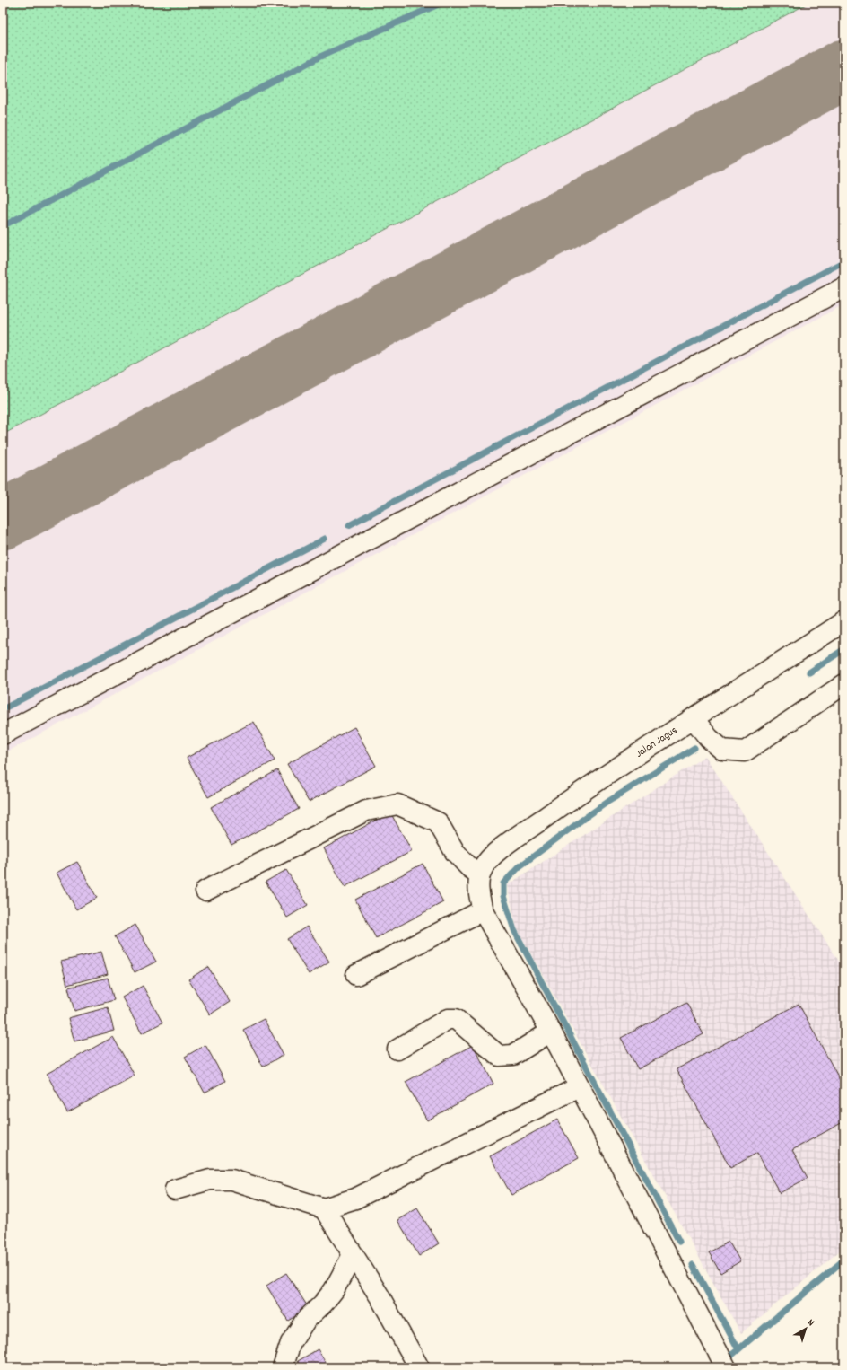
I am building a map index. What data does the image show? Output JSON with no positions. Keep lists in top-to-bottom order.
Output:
{
  "streets": {
    "street": ["Jalan Jagus"]
  },
  "north": "top right"
}
